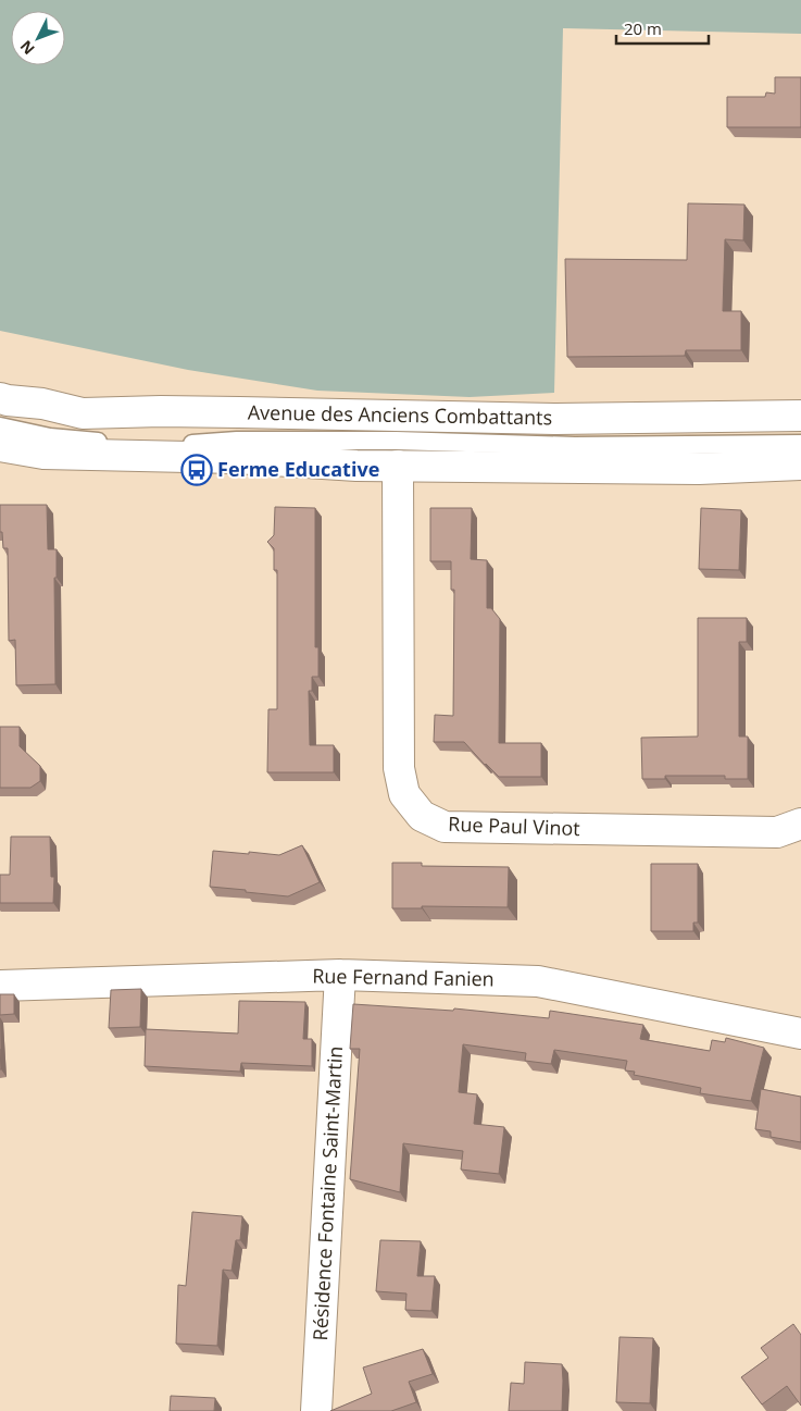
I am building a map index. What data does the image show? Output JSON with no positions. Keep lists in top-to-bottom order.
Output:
{
  "streets": {
    "street": [
      "Avenue des Anciens Combattants",
      "Rue Paul Vinot",
      "Rue Fernand Fanien",
      "Résidence Fontaine Saint-Martin"
    ]
  },
  "crossings": [
    ["Rue Fernand Fanien", "Résidence Fontaine Saint-Martin"]
  ],
  "places": {
    "bus stop": ["Ferme Educative"]
  },
  "scale_bar": "20 m",
  "north": "bottom left"
}
